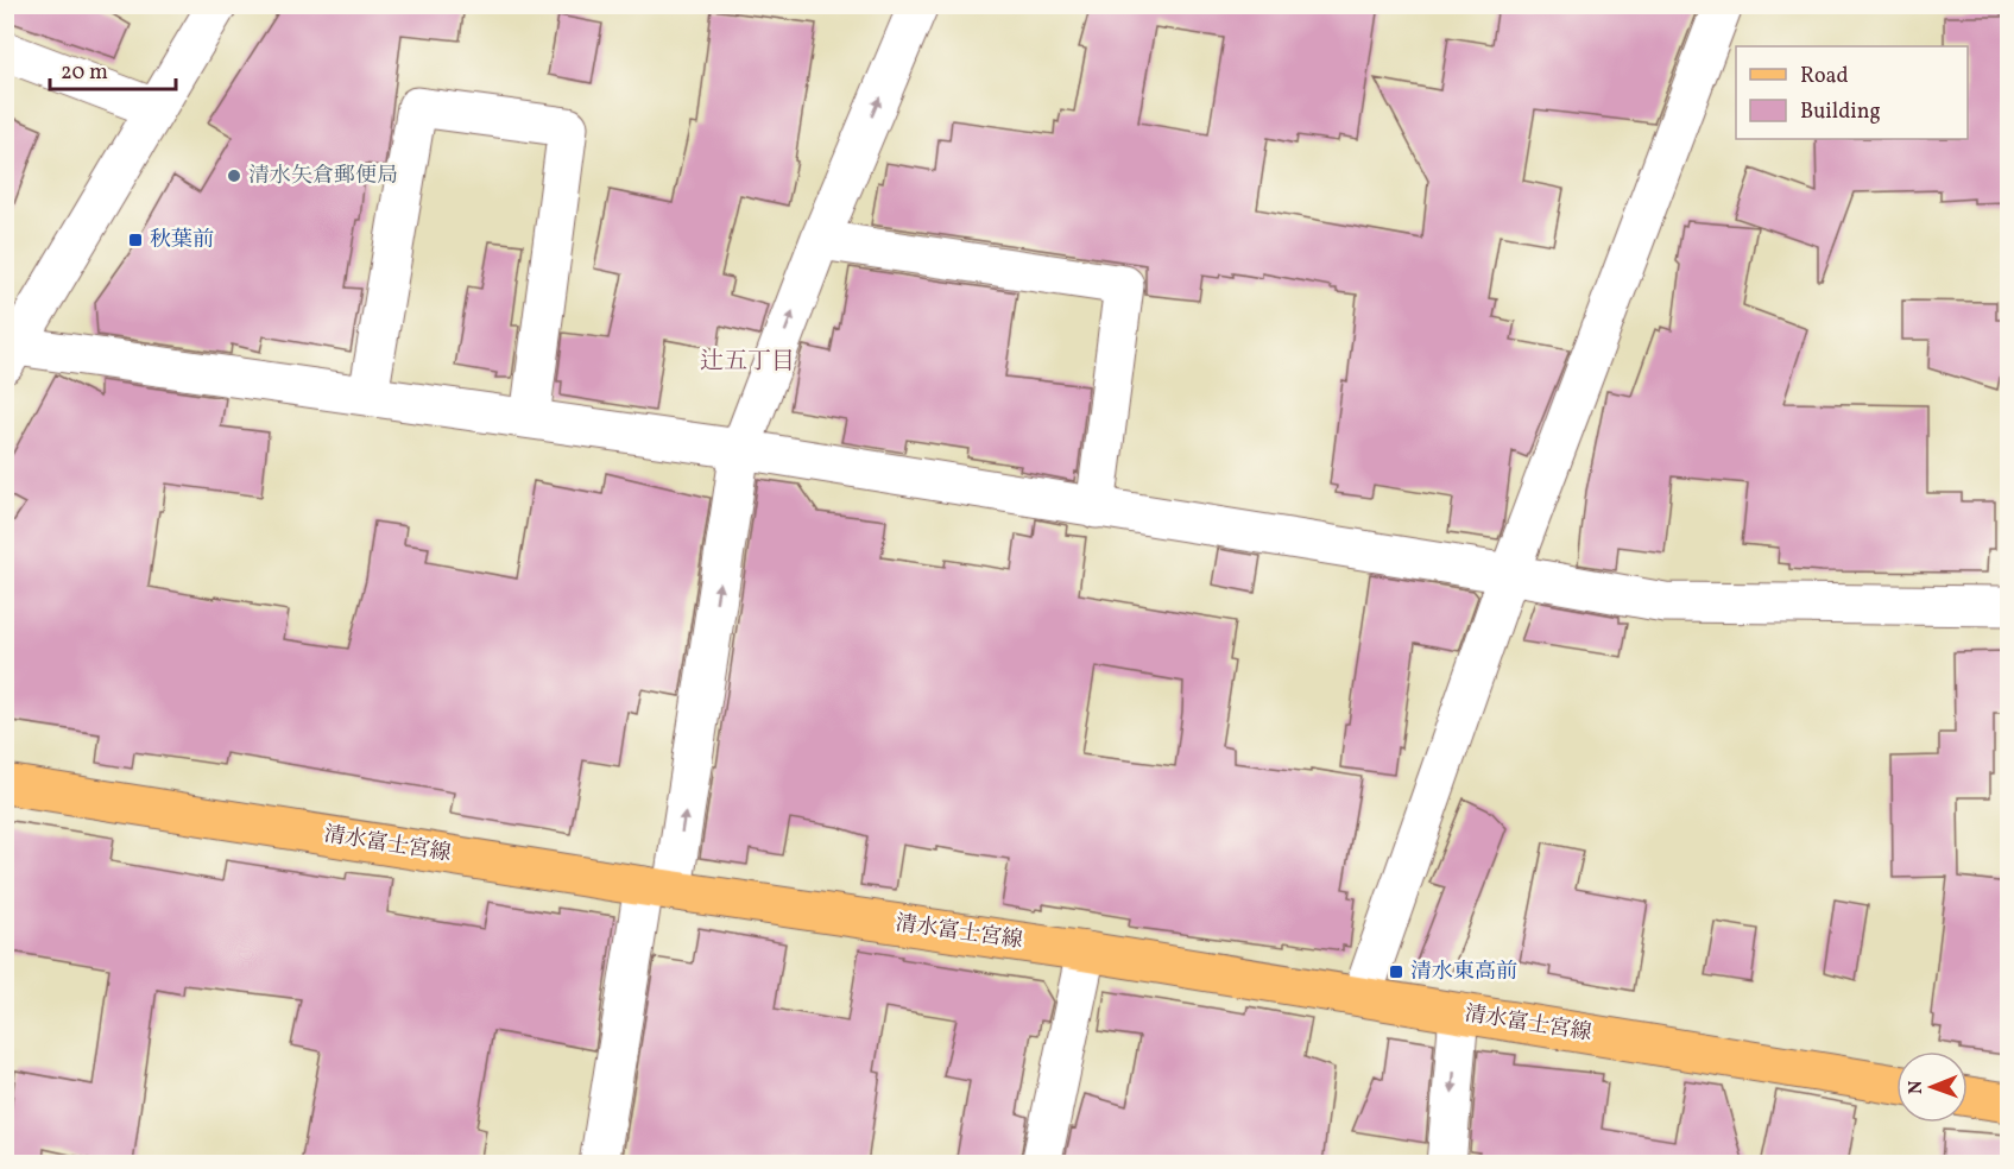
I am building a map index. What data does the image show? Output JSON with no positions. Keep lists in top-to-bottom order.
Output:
{
  "streets": {
    "main road": ["清水富士宮線"]
  },
  "districts": ["辻五丁目"],
  "places": {
    "other": ["清水矢倉郵便局"],
    "transit": ["秋葉前", "清水東高前"]
  },
  "legend": ["Road", "Building"],
  "scale_bar": "20 m",
  "north": "left"
}
